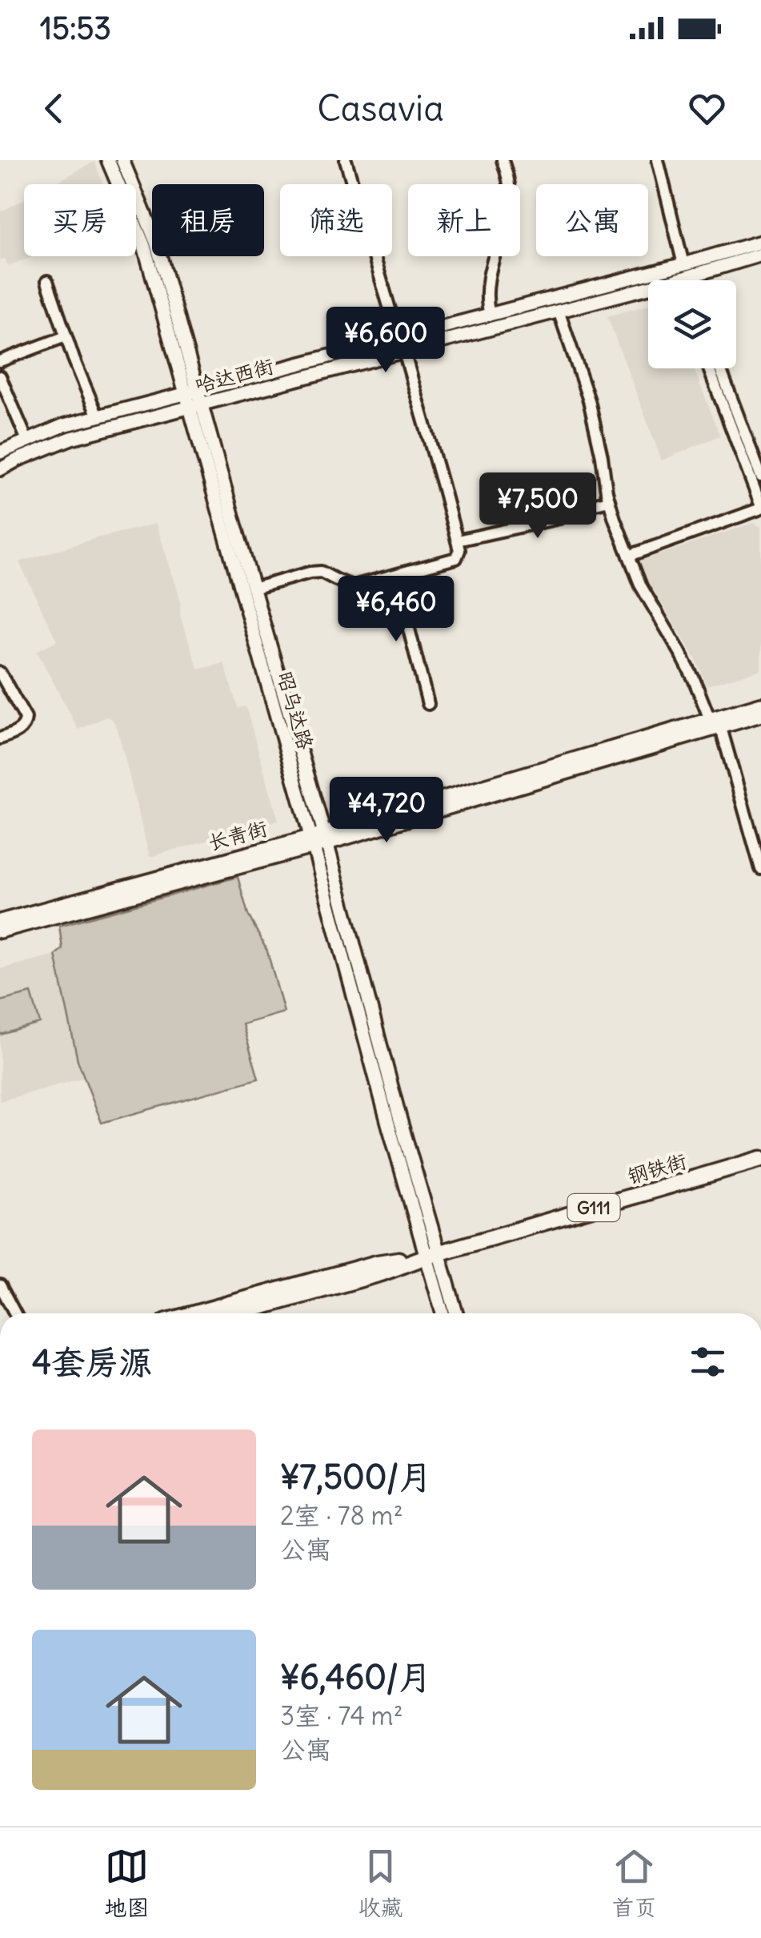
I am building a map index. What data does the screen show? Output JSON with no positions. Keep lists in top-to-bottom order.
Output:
{
  "streets": {
    "highway": ["钢铁街", "G111"],
    "main road": ["哈达西街", "昭乌达路", "长青街"]
  },
  "crossings": [
    ["哈达西街", "昭乌达路"],
    ["昭乌达路", "长青街"],
    ["昭乌达路", "钢铁街"]
  ],
  "page": {
    "status": "15:53",
    "header": "Casavia",
    "chip": [
      "买房",
      "租房",
      "筛选",
      "新上",
      "公寓"
    ],
    "price": [
      "¥6,600",
      "¥7,500",
      "¥6,460",
      "¥4,720"
    ],
    "heading": "4套房源",
    "list": [
      {
        "name": "¥7,500/月",
        "note": "2室 · 78 m² · 公寓"
      },
      {
        "name": "¥6,460/月",
        "note": "3室 · 74 m² · 公寓"
      }
    ],
    "tabs": ["地图", "收藏", "首页"]
  }
}
